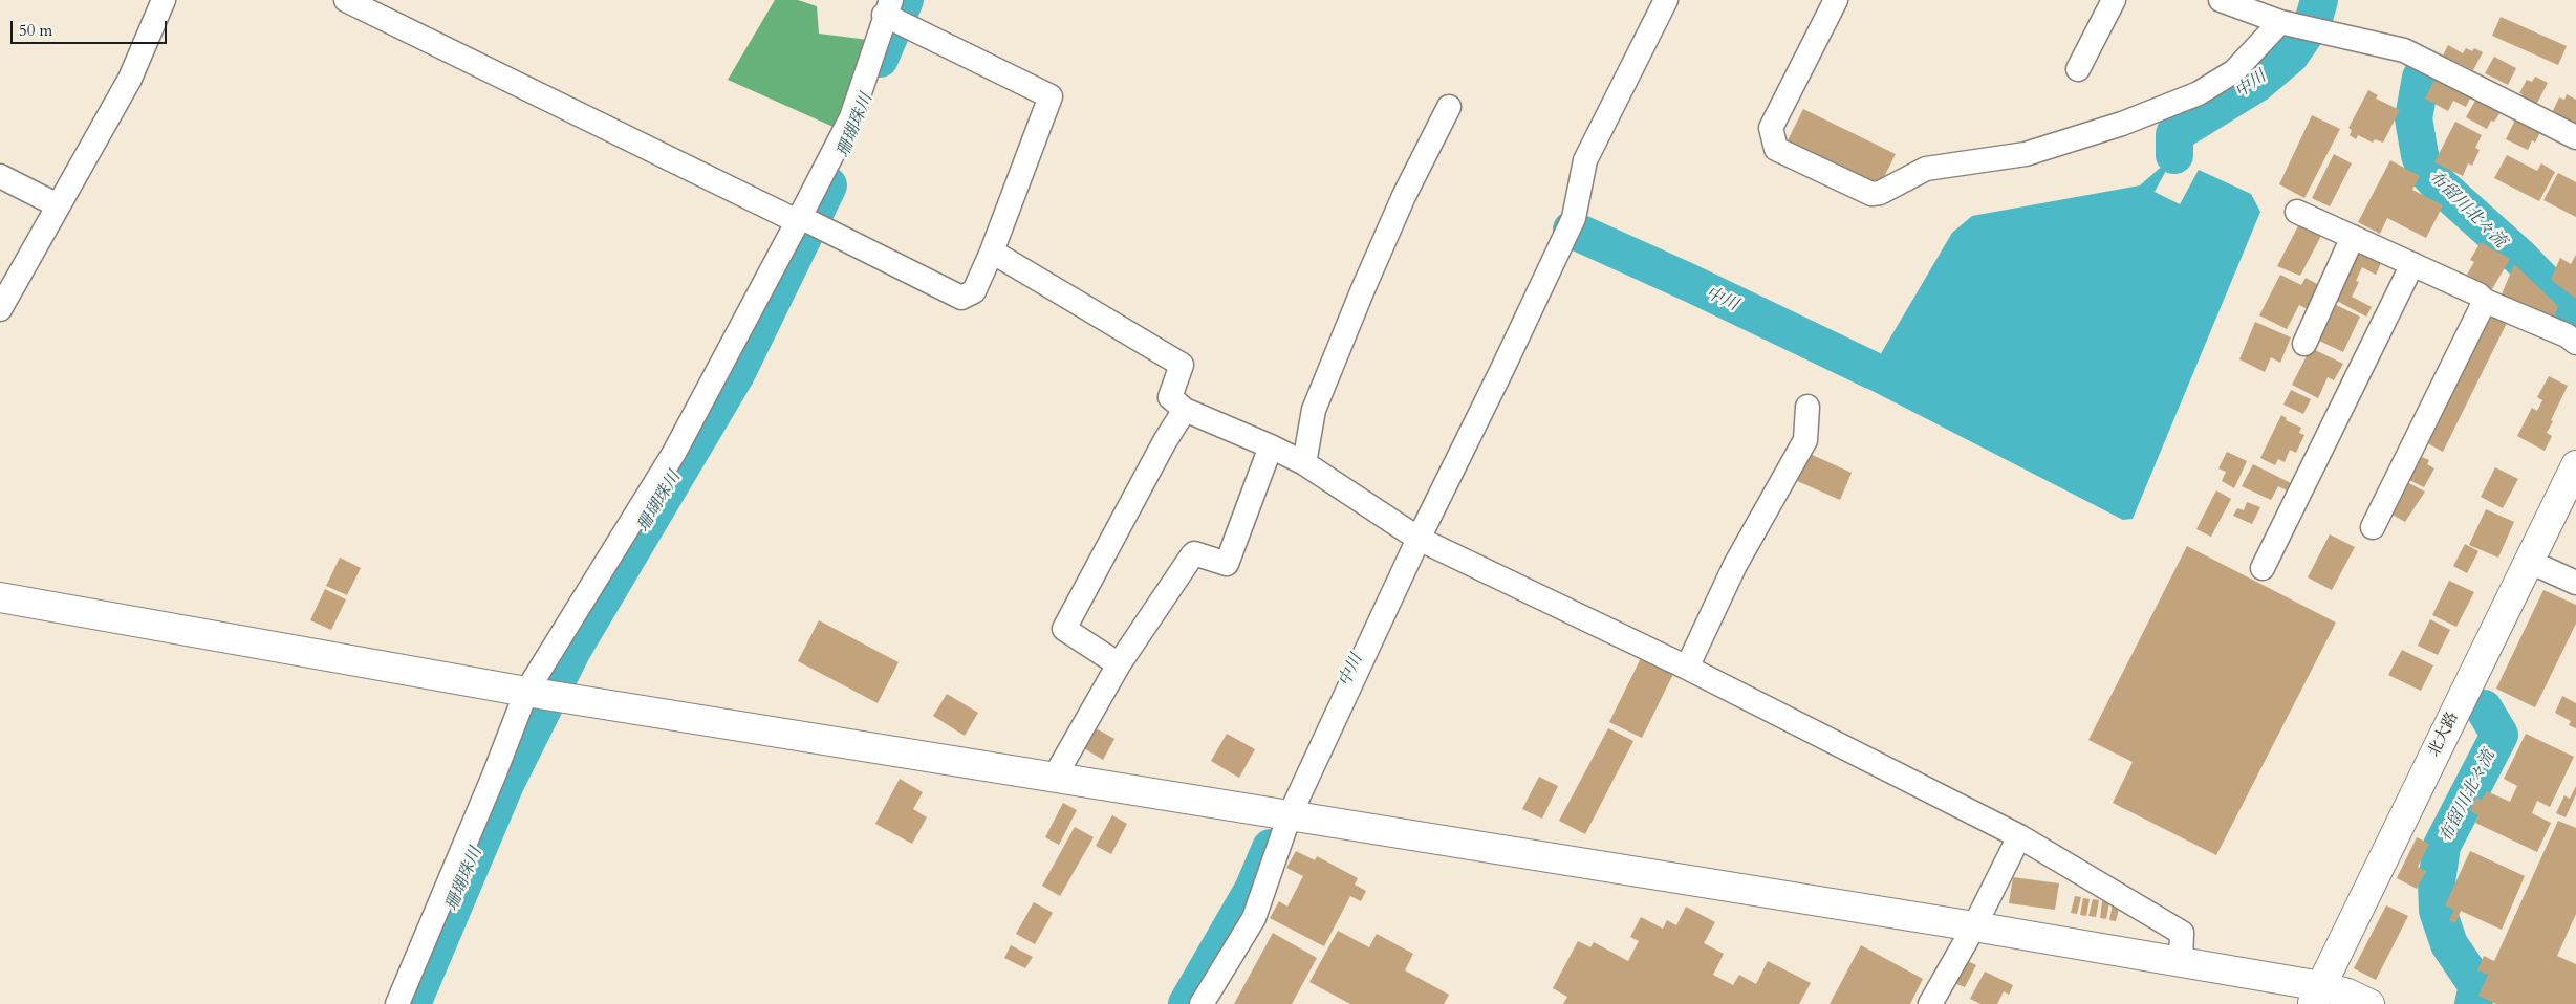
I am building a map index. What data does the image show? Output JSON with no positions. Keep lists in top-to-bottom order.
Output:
{
  "streets": {
    "street": ["北大路"]
  },
  "water": ["中川", "珊瑚珠川", "布留川北々流"],
  "scale_bar": "50 m"
}
